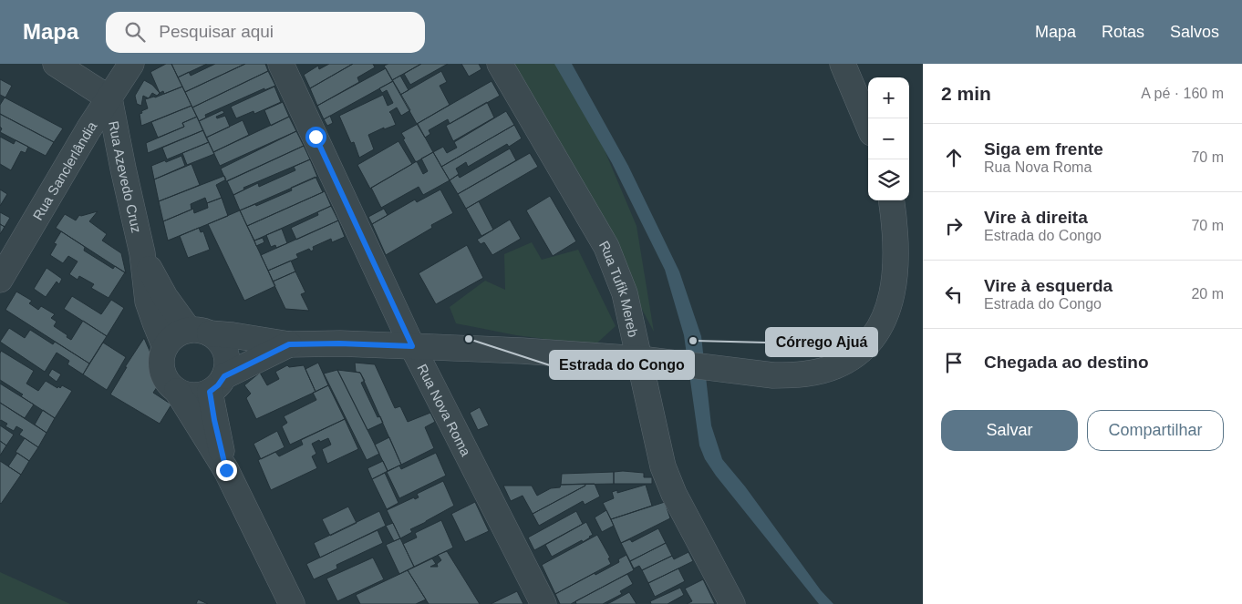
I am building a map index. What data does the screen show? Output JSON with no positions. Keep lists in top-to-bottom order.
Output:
{
  "streets": {
    "street": [
      "Rua Sanclerlândia",
      "Rua Azevedo Cruz",
      "Rua Tufik Mereb",
      "Rua Nova Roma"
    ]
  },
  "crossings": [
    ["Rua Sanclerlândia", "Rua Azevedo Cruz"]
  ],
  "places": ["Estrada do Congo", "Córrego Ajuá"],
  "page": {
    "header": "Mapa",
    "search": "Pesquisar aqui",
    "nav": ["Mapa", "Rotas", "Salvos"],
    "heading": ["2 min", "A pé · 160 m"],
    "map_buttons": ["+", "−"],
    "list": [
      ["Siga em frente", "Rua Nova Roma", "70 m"],
      ["Vire à direita", "Estrada do Congo", "70 m"],
      ["Vire à esquerda", "Estrada do Congo", "20 m"],
      "Chegada ao destino"
    ],
    "buttons": ["Salvar", "Compartilhar"]
  }
}
